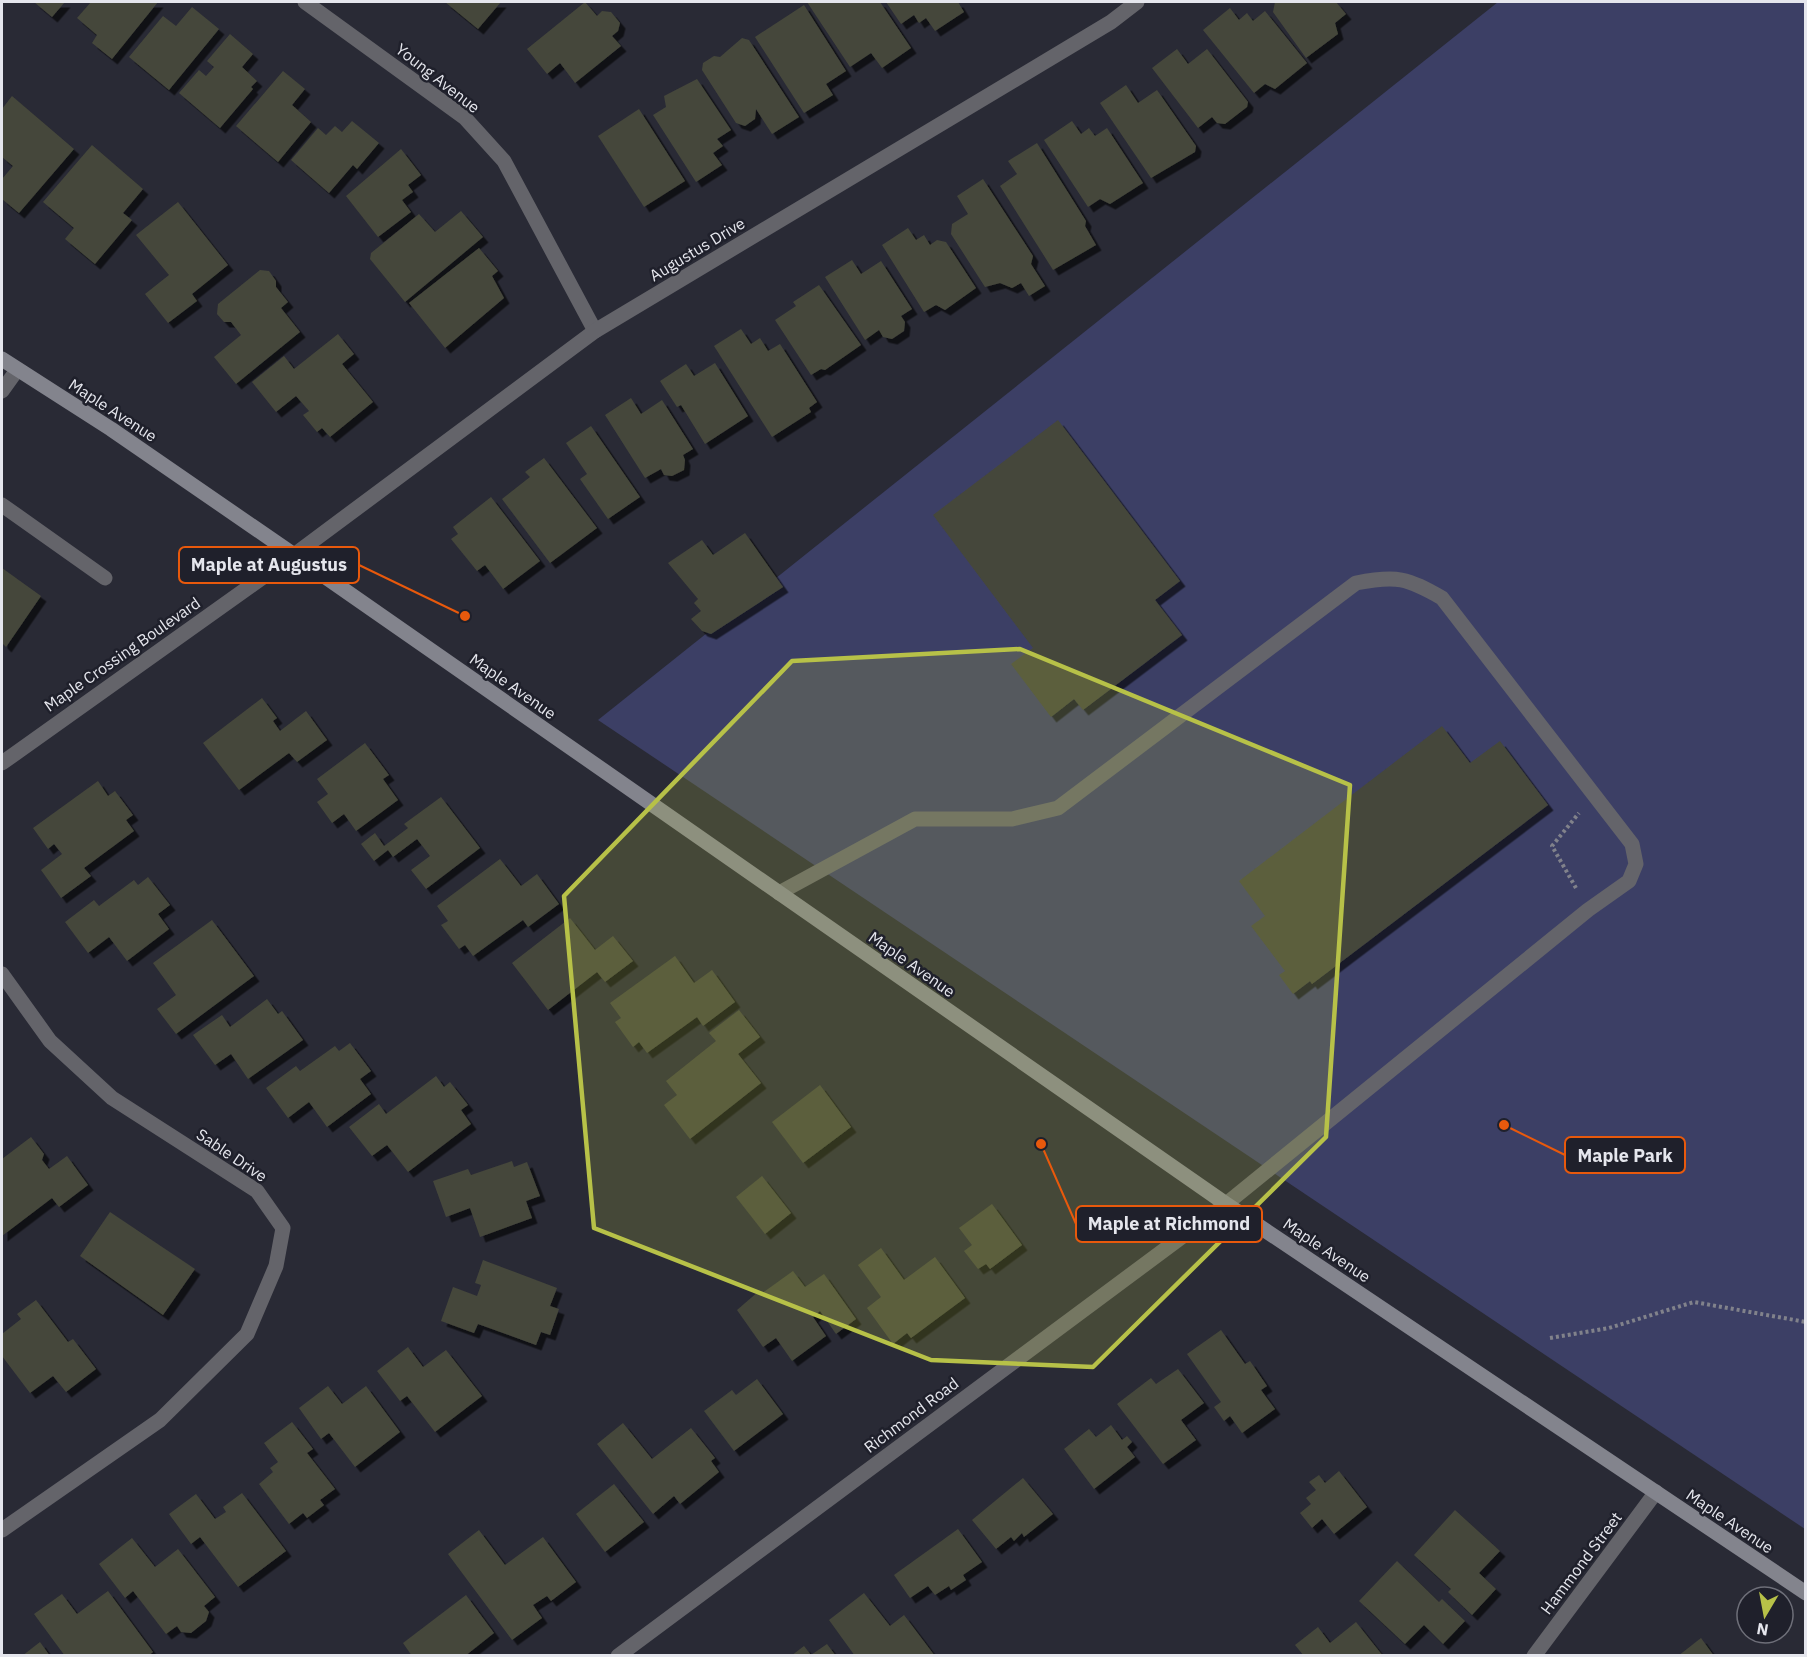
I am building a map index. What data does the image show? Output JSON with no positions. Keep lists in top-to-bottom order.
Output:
{
  "streets": {
    "main road": ["Maple Avenue"],
    "street": [
      "Young Avenue",
      "Augustus Drive",
      "Maple Crossing Boulevard",
      "Sable Drive",
      "Richmond Road",
      "Hammond Street"
    ]
  },
  "crossings": [
    ["Young Avenue", "Augustus Drive"],
    ["Augustus Drive", "Maple Avenue"],
    ["Augustus Drive", "Maple Crossing Boulevard"],
    ["Maple Avenue", "Maple Crossing Boulevard"],
    ["Maple Avenue", "Richmond Road"],
    ["Maple Avenue", "Hammond Street"]
  ],
  "places": ["Maple at Augustus", "Maple Park", "Maple at Richmond"],
  "north": "bottom"
}
